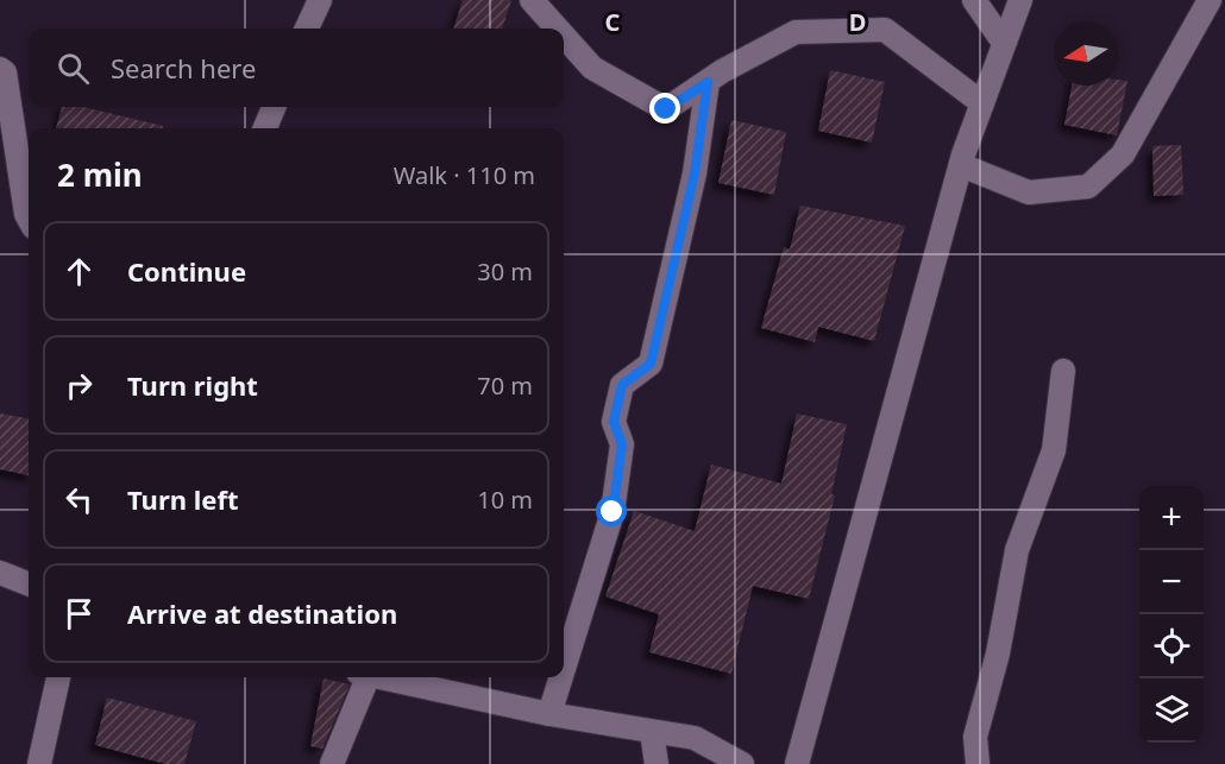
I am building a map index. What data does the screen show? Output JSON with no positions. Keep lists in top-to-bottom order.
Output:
{
  "north": "left",
  "page": {
    "search": "Search here",
    "heading": ["2 min", "Walk · 110 m"],
    "list": [
      ["Continue", "30 m"],
      ["Turn right", "70 m"],
      ["Turn left", "10 m"],
      "Arrive at destination"
    ],
    "map_buttons": ["+", "−"]
  },
  "grid": {
    "columns": ["C", "D"]
  }
}
